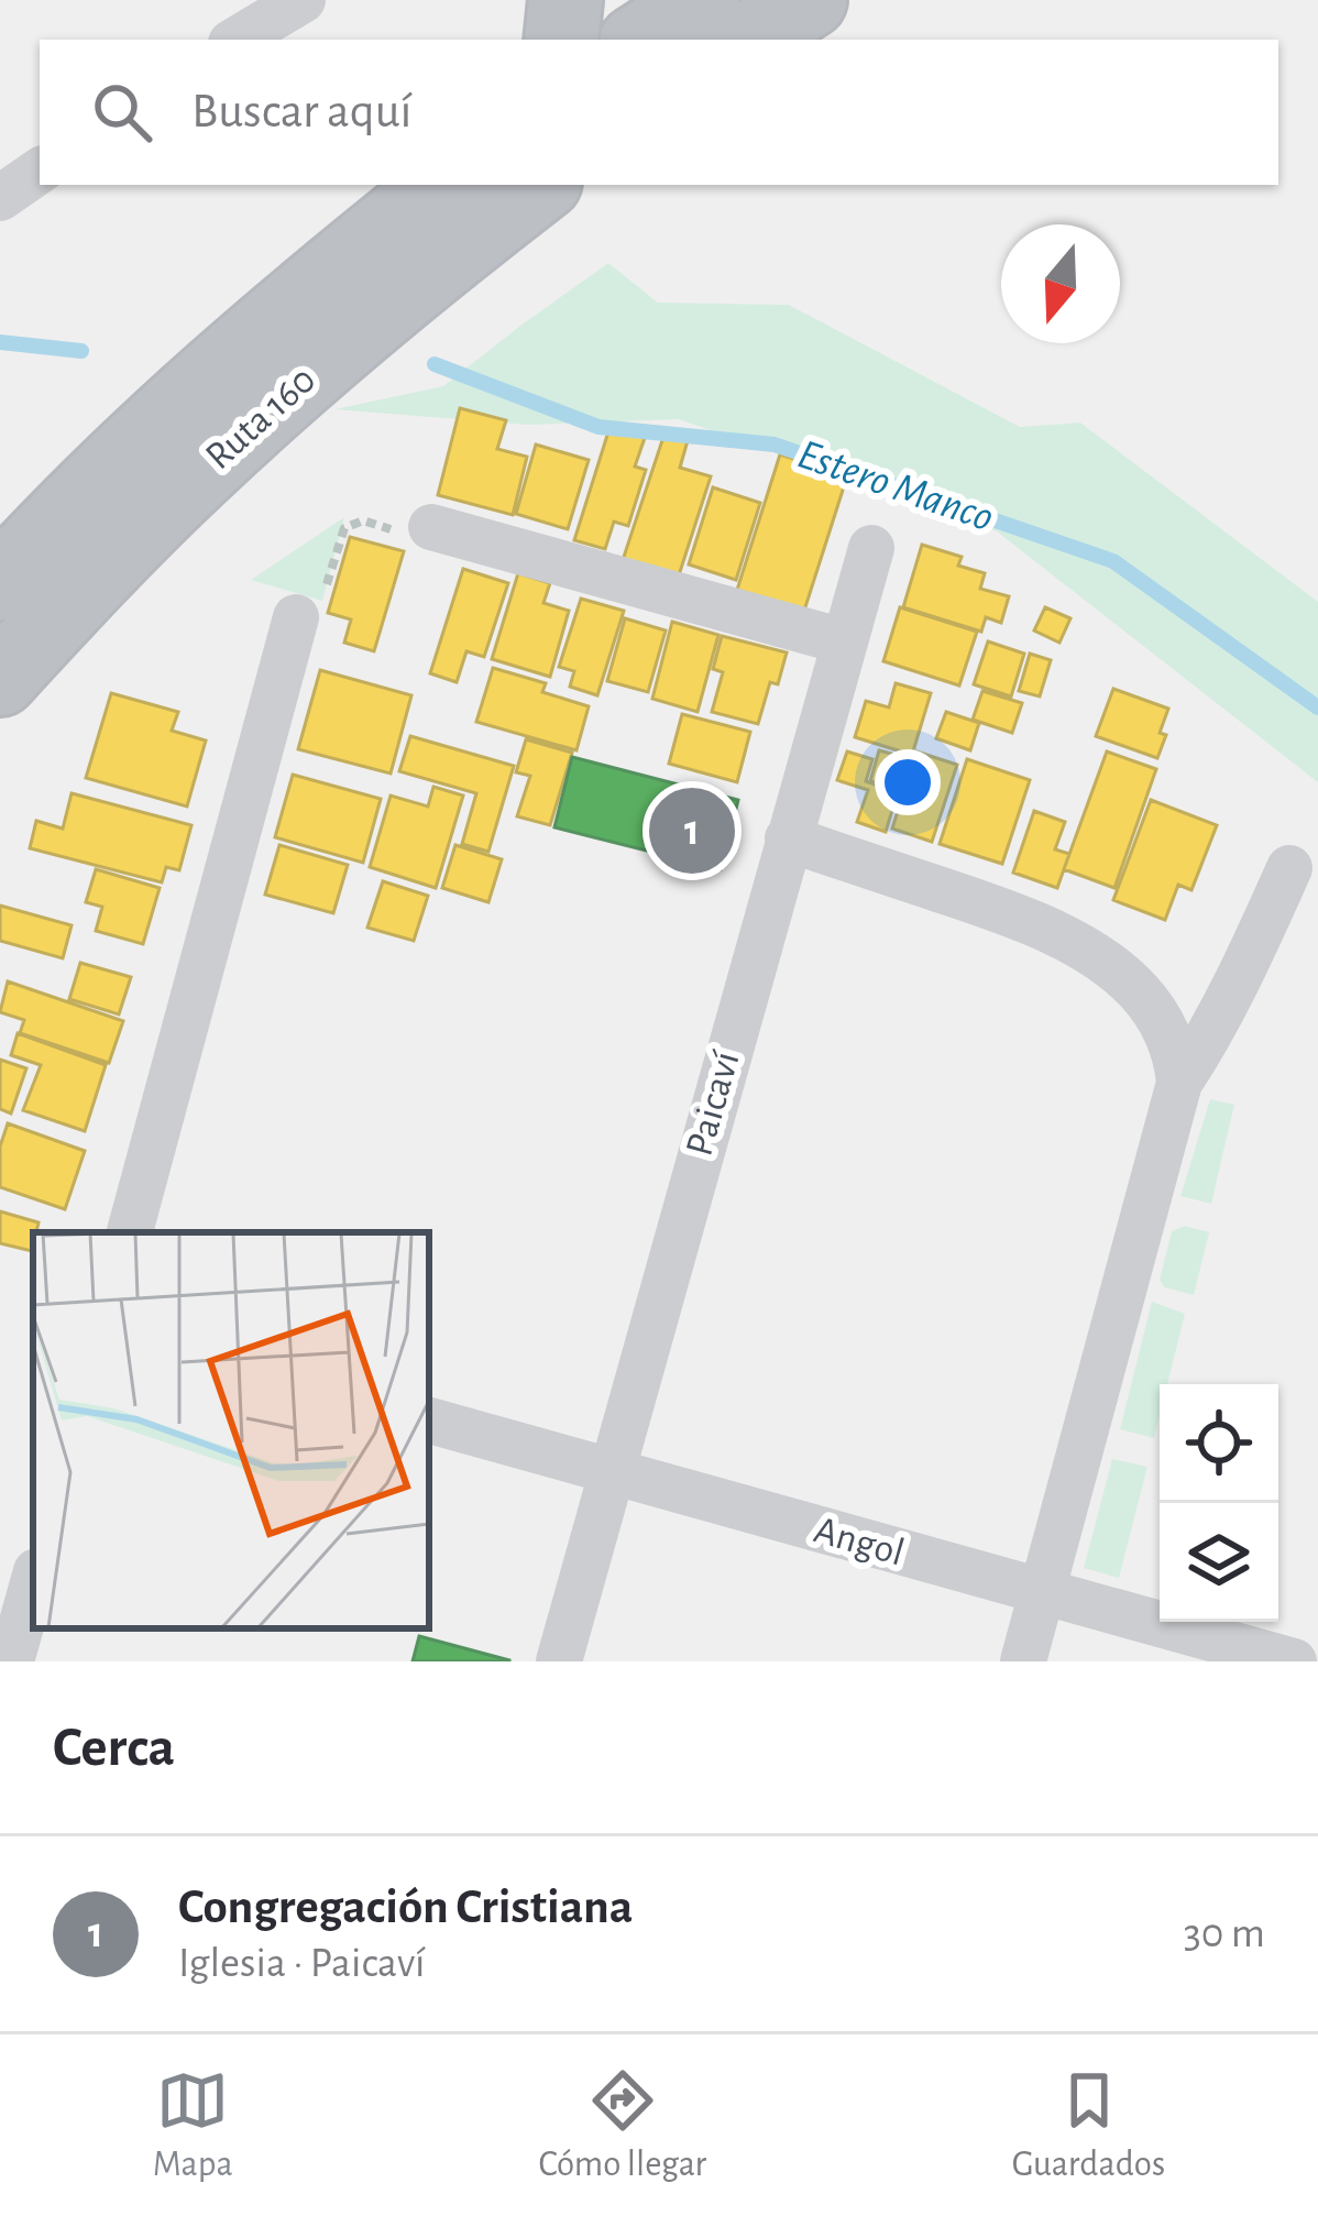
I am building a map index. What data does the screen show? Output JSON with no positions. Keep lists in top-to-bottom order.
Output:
{
  "streets": {
    "highway": ["Ruta 160"],
    "street": ["Paicaví", "Angol"]
  },
  "crossings": [
    ["Paicaví", "Angol"]
  ],
  "water": ["Estero Manco"],
  "north": "bottom",
  "page": {
    "search": "Buscar aquí",
    "pins": "1",
    "heading": "Cerca",
    "list": [
      {
        "mark": "1",
        "name": "Congregación Cristiana",
        "note": "Iglesia · Paicaví",
        "value": "30 m"
      }
    ],
    "nav": ["Mapa", "Cómo llegar", "Guardados"]
  }
}
